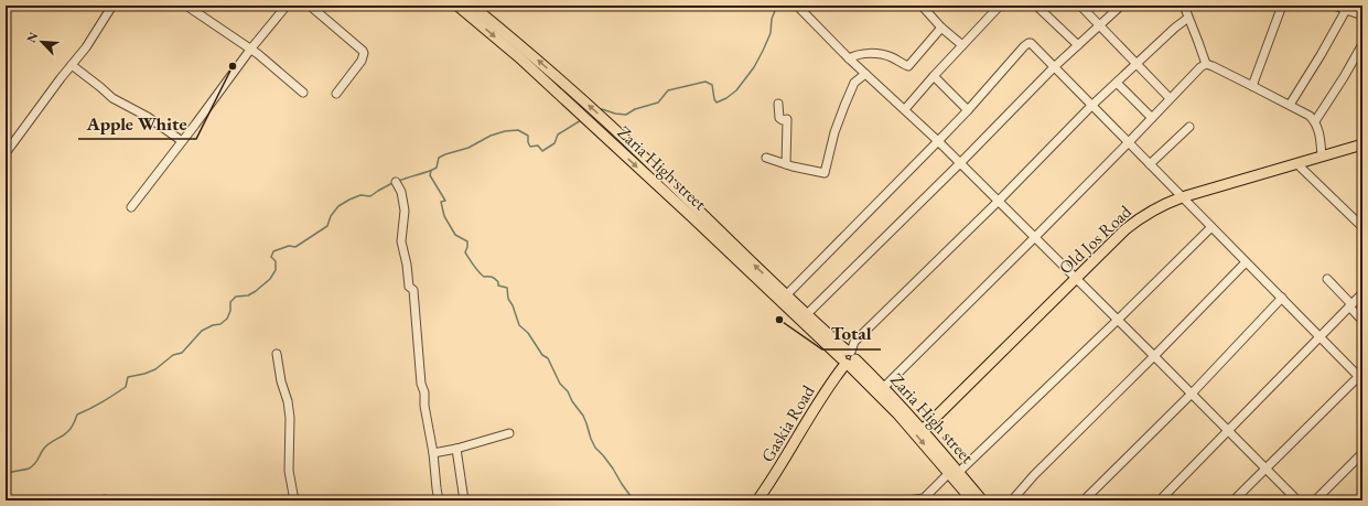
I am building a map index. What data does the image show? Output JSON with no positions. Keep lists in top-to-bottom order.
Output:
{
  "streets": {
    "main road": ["Zaria High street", "Old Jos Road", "Gaskia Road"]
  },
  "crossings": [
    ["Zaria High street", "Old Jos Road"],
    ["Zaria High street", "Gaskia Road"]
  ],
  "places": ["Apple White", "Total"],
  "north": "top left"
}
